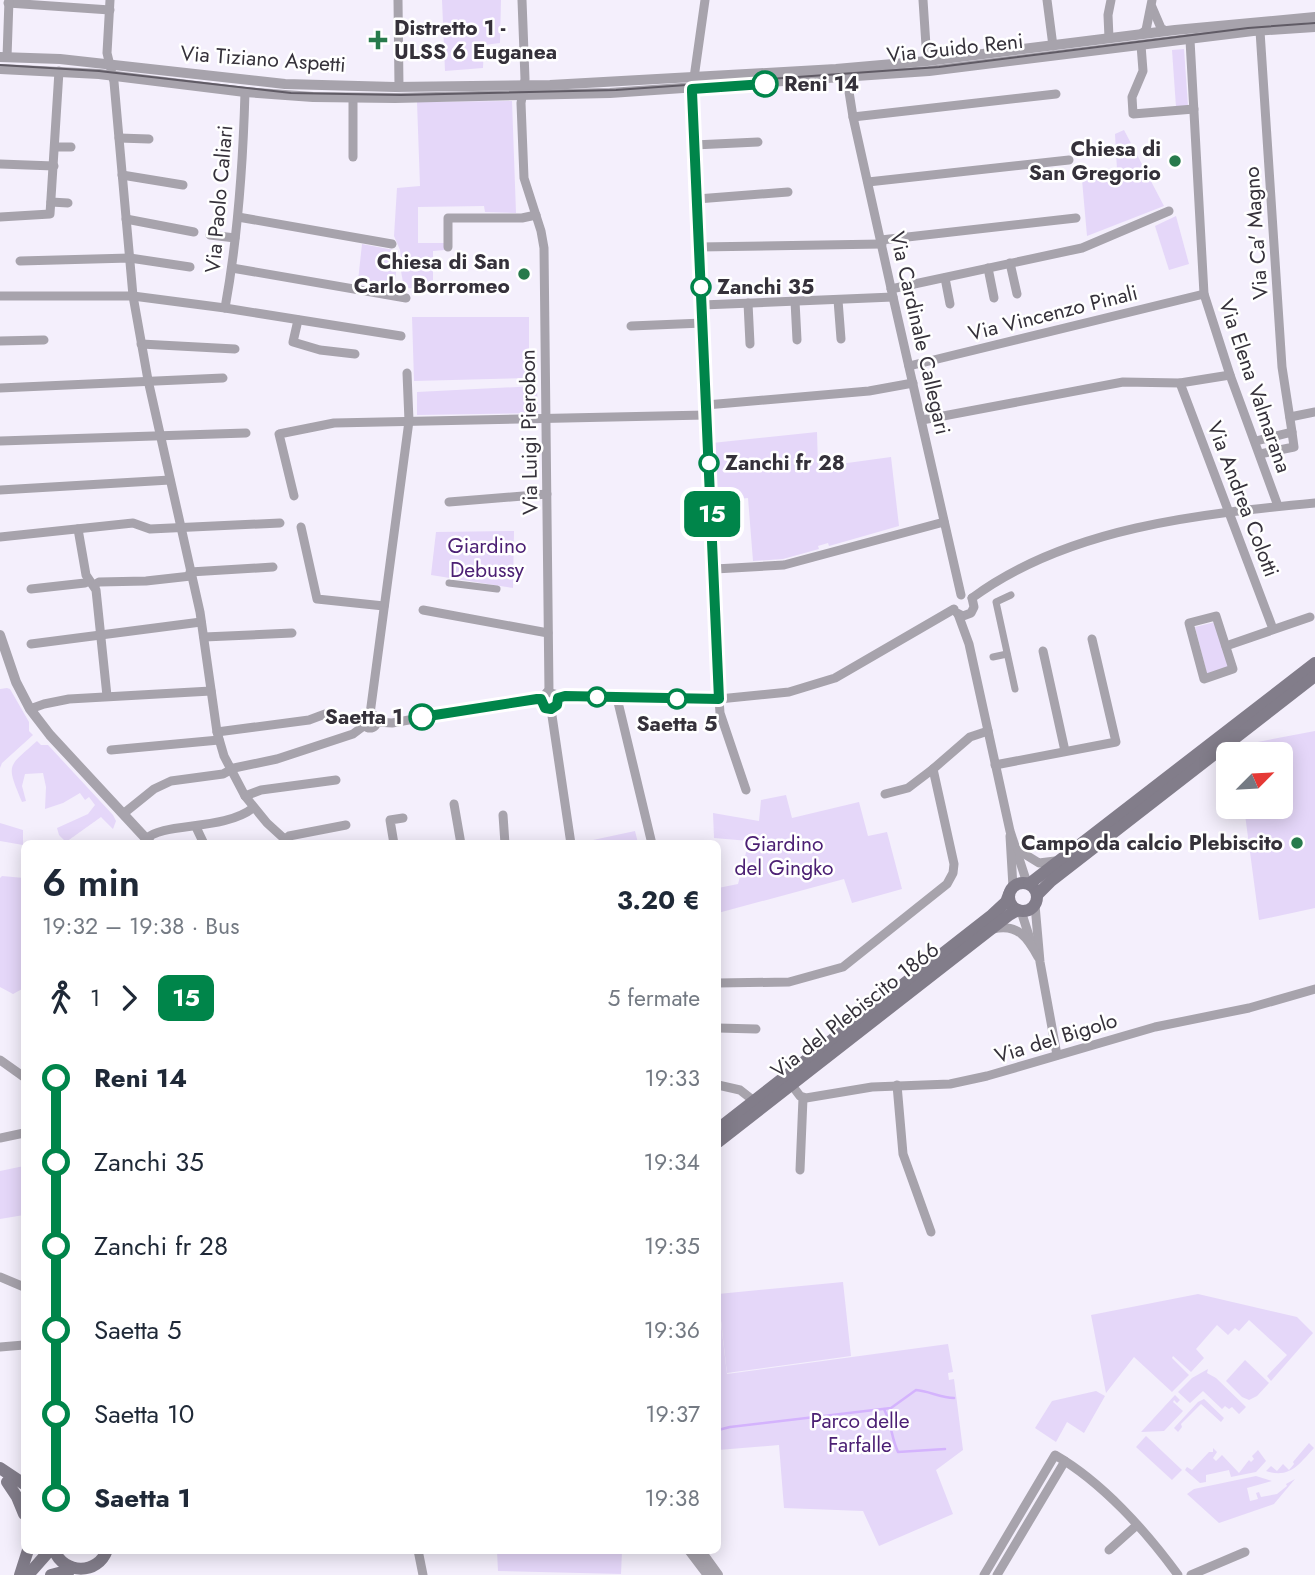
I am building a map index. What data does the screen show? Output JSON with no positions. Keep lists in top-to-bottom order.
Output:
{
  "streets": {
    "main road": ["Via del Plebiscito 1866"],
    "street": [
      "Via Guido Reni",
      "Via Tiziano Aspetti",
      "Via Paolo Caliari",
      "Via Ca' Magno",
      "Via Vincenzo Pinali",
      "Via Cardinale Callegari",
      "Via Elena Valmarana",
      "Via Luigi Pierobon",
      "Via Andrea Colotti",
      "Via del Bigolo"
    ]
  },
  "crossings": [
    ["Via Guido Reni", "Via Tiziano Aspetti"],
    ["Via Guido Reni", "Via Ca' Magno"],
    ["Via Guido Reni", "Via Cardinale Callegari"],
    ["Via Guido Reni", "Via Elena Valmarana"],
    ["Via Guido Reni", "Via Luigi Pierobon"],
    ["Via Tiziano Aspetti", "Via Paolo Caliari"],
    ["Via Tiziano Aspetti", "Via Luigi Pierobon"],
    ["Via Vincenzo Pinali", "Via Cardinale Callegari"],
    ["Via Vincenzo Pinali", "Via Elena Valmarana"]
  ],
  "parks": ["Giardino Debussy", "Giardino del Gingko", "Parco delle Farfalle"],
  "places": {
    "health": ["Distretto 1 - ULSS 6 Euganea"],
    "other": [
      "Reni 14",
      "Chiesa di San Gregorio",
      "Chiesa di San Carlo Borromeo",
      "Zanchi 35",
      "Zanchi fr 28",
      "Saetta 5",
      "Saetta 1",
      "Campo da calcio Plebiscito"
    ]
  },
  "lines": ["bus line 15"],
  "north": "top right",
  "page": {
    "on_map": "15",
    "heading": ["6 min", "19:32 – 19:38 · Bus", "3.20 €"],
    "legs": ["1", "15", "5 fermate"],
    "list": [
      {
        "name": "Reni 14",
        "value": "19:33"
      },
      {
        "name": "Zanchi 35",
        "value": "19:34"
      },
      {
        "name": "Zanchi fr 28",
        "value": "19:35"
      },
      {
        "name": "Saetta 5",
        "value": "19:36"
      },
      {
        "name": "Saetta 10",
        "value": "19:37"
      },
      {
        "name": "Saetta 1",
        "value": "19:38"
      }
    ]
  }
}
